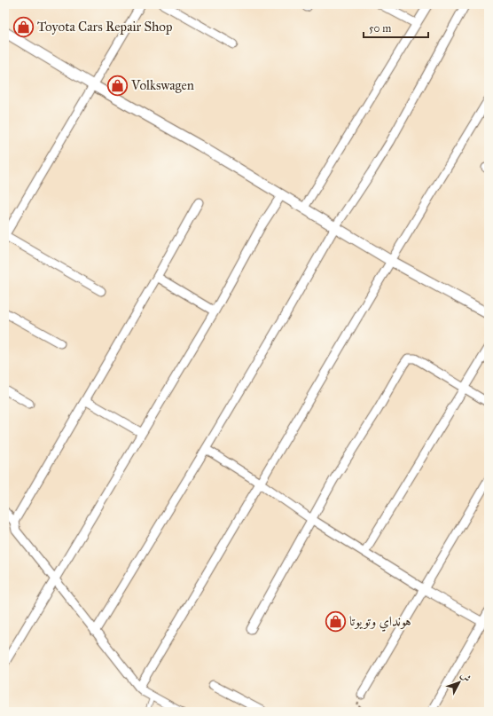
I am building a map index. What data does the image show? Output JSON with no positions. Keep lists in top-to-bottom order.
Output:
{
  "places": {
    "shop": ["Toyota Cars Repair Shop", "Volkswagen", "هونداي وتويوتا"]
  },
  "scale_bar": "50 m",
  "north": "top right"
}
